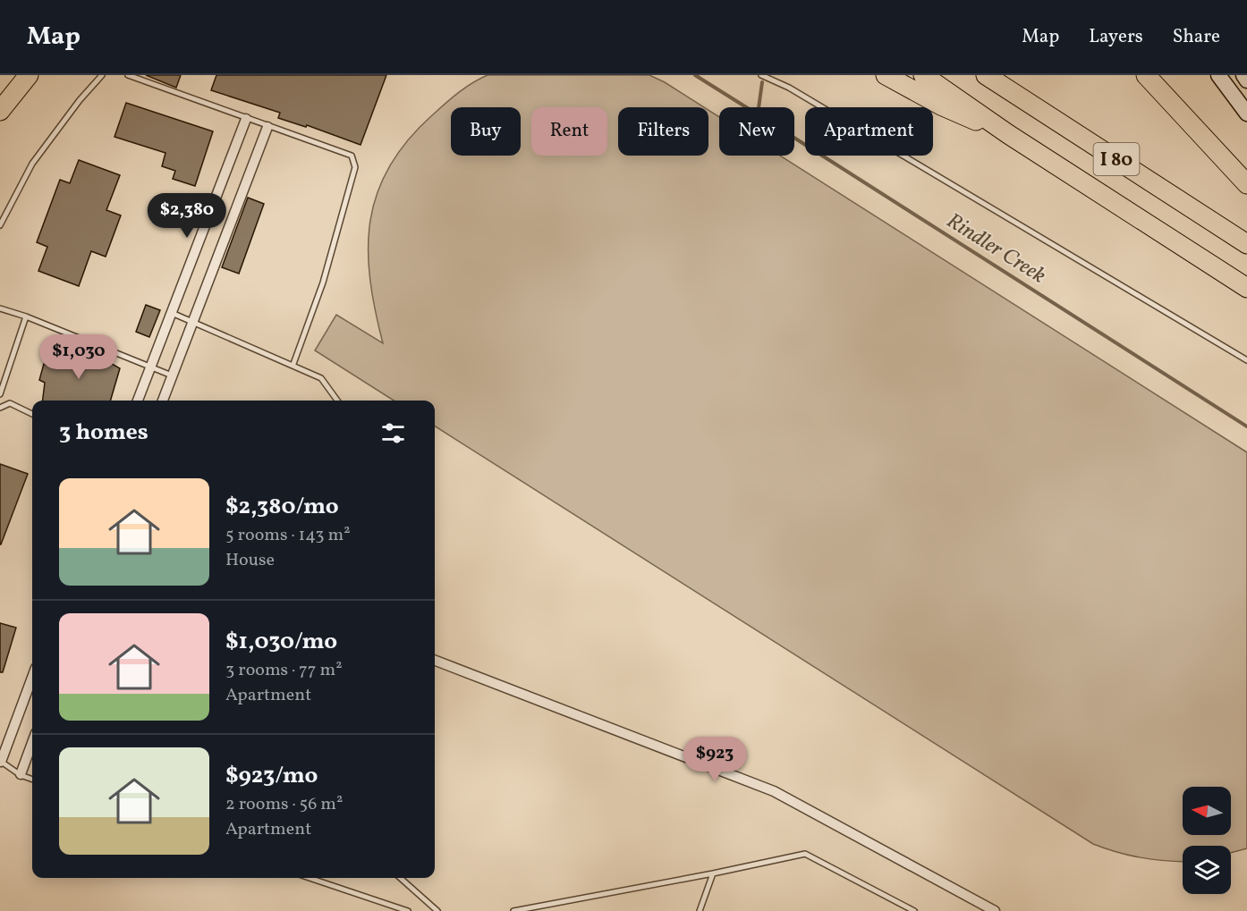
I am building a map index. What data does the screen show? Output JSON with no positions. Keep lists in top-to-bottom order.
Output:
{
  "streets": {
    "highway": ["I 80"]
  },
  "water": ["Rindler Creek"],
  "north": "left",
  "page": {
    "header": "Map",
    "nav": ["Map", "Layers", "Share"],
    "chip": [
      "Buy",
      "Rent",
      "Filters",
      "New",
      "Apartment"
    ],
    "price": ["$2,380", "$1,030", "$923"],
    "heading": "3 homes",
    "list": [
      {
        "name": "$2,380/mo",
        "note": "5 rooms · 143 m² · House"
      },
      {
        "name": "$1,030/mo",
        "note": "3 rooms · 77 m² · Apartment"
      },
      {
        "name": "$923/mo",
        "note": "2 rooms · 56 m² · Apartment"
      }
    ]
  }
}
